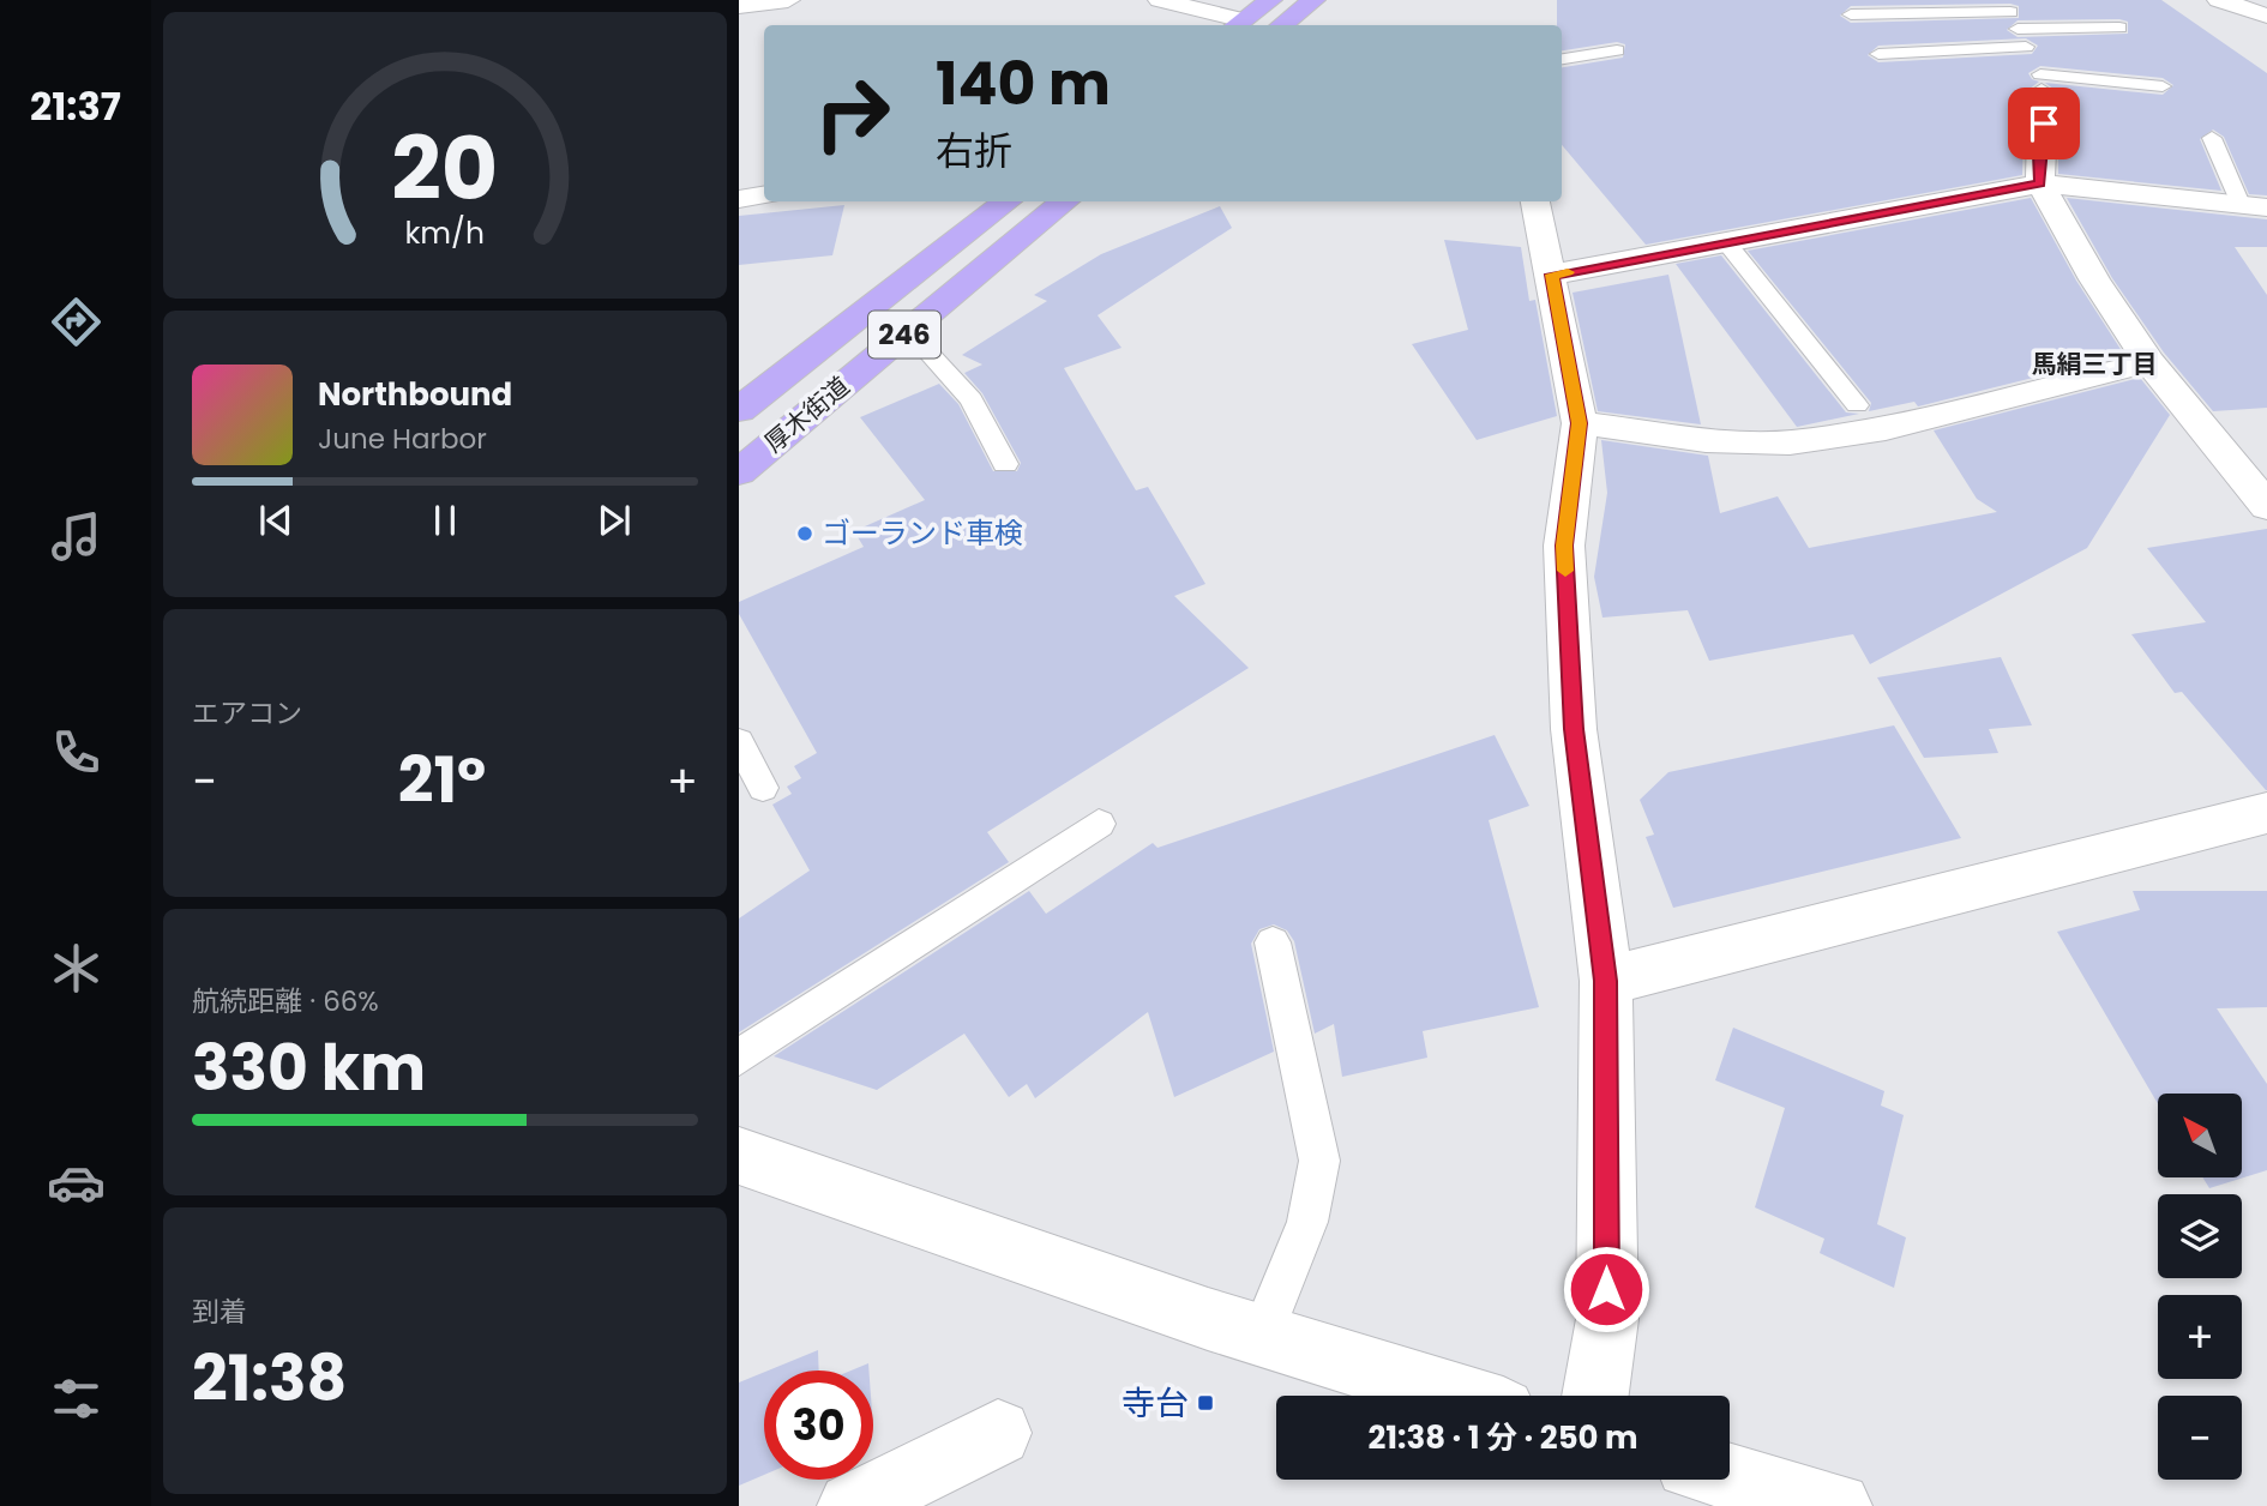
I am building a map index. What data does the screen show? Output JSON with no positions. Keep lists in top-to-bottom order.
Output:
{
  "streets": {
    "highway": ["246", "厚木街道"]
  },
  "districts": ["馬絹三丁目"],
  "places": {
    "other": ["ゴーランド車検"],
    "transit": ["寺台"]
  },
  "north": "top left",
  "page": {
    "tabs": "21:37",
    "turn": ["140 m", "右折"],
    "song": ["Northbound", "June Harbor"],
    "tile": [
      "エアコン",
      ["航続距離 · 66%", "330 km"],
      ["到着", "21:38"]
    ],
    "heat": ["−", "21°", "+"],
    "map_buttons": ["+", "−"],
    "limit": "30",
    "trip": "21:38 · 1 分 · 250 m",
    "gauge": ["20", "km/h"]
  }
}
